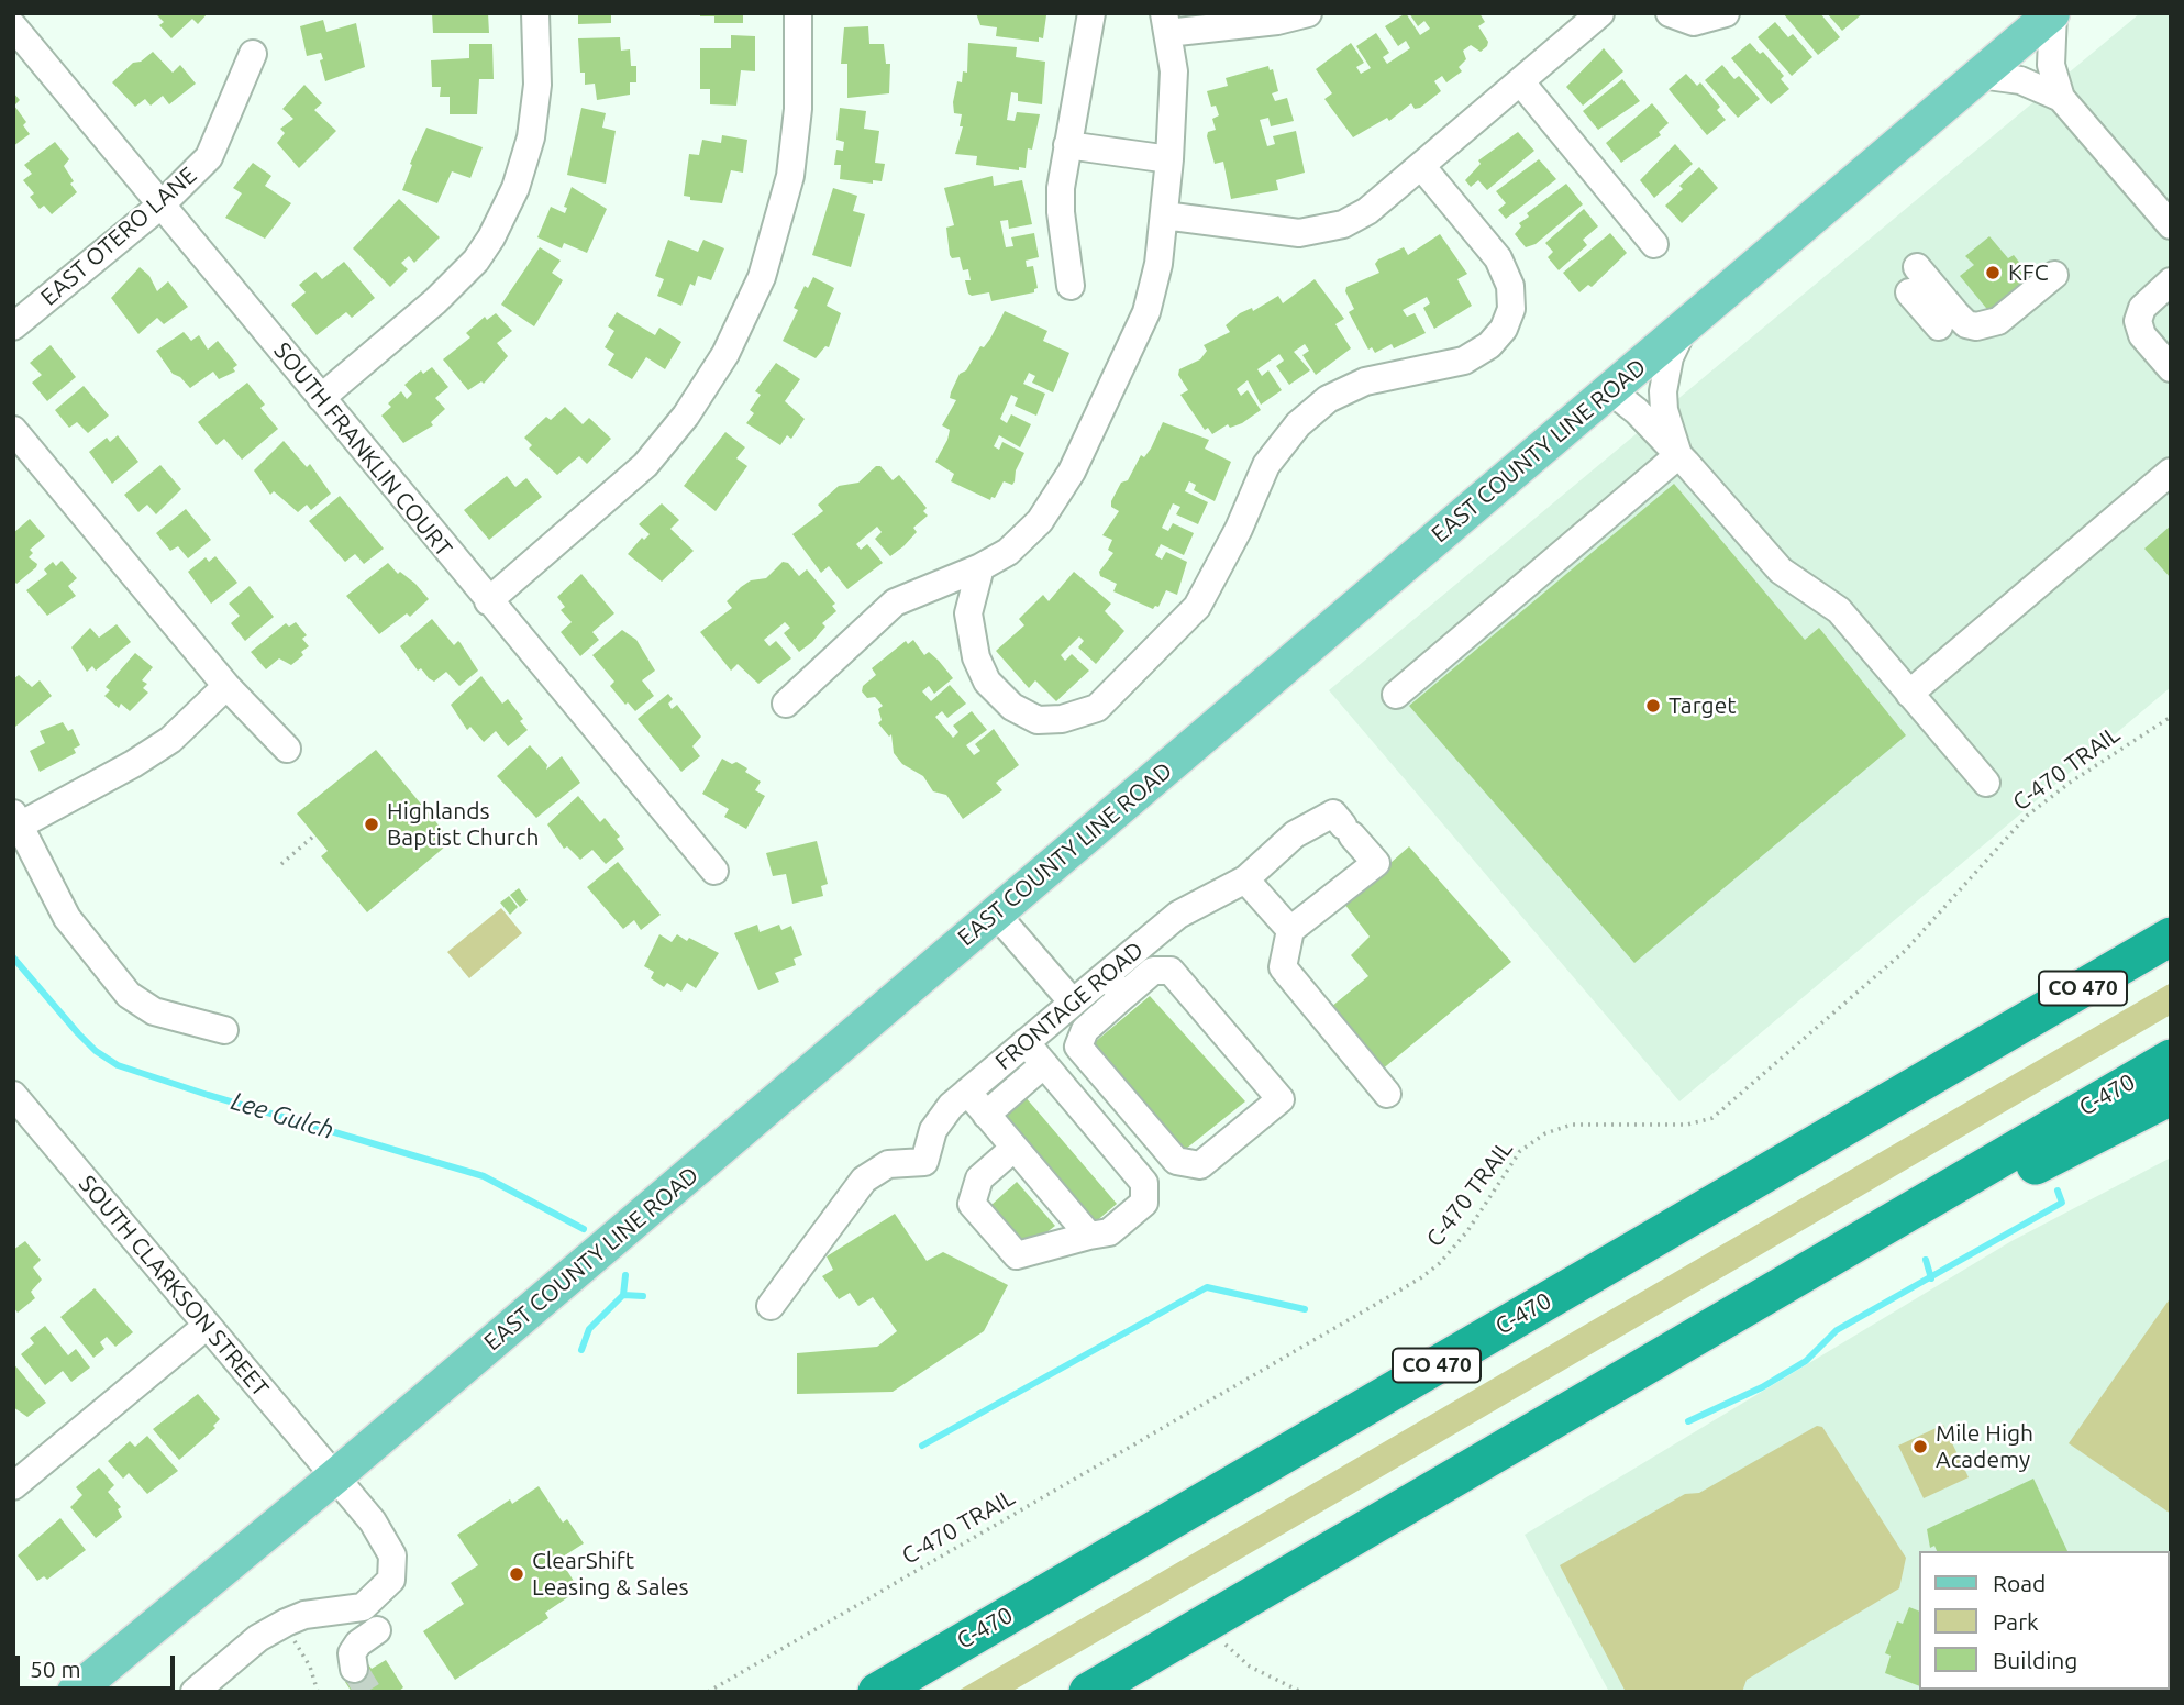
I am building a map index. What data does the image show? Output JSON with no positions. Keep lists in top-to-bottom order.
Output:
{
  "streets": {
    "highway": ["CO 470", "C-470"],
    "main road": ["EAST COUNTY LINE ROAD"],
    "street": [
      "EAST OTERO LANE",
      "SOUTH FRANKLIN COURT",
      "FRONTAGE ROAD",
      "SOUTH CLARKSON STREET"
    ],
    "path": ["C-470 TRAIL"]
  },
  "crossings": [
    ["EAST OTERO LANE", "SOUTH FRANKLIN COURT"],
    ["EAST COUNTY LINE ROAD", "SOUTH CLARKSON STREET"]
  ],
  "water": ["Lee Gulch"],
  "places": [
    "KFC",
    "Target",
    "Highlands Baptist Church",
    "Mile High Academy",
    "ClearShift Leasing & Sales"
  ],
  "legend": ["Road", "Park", "Building"],
  "scale_bar": "50 m"
}
